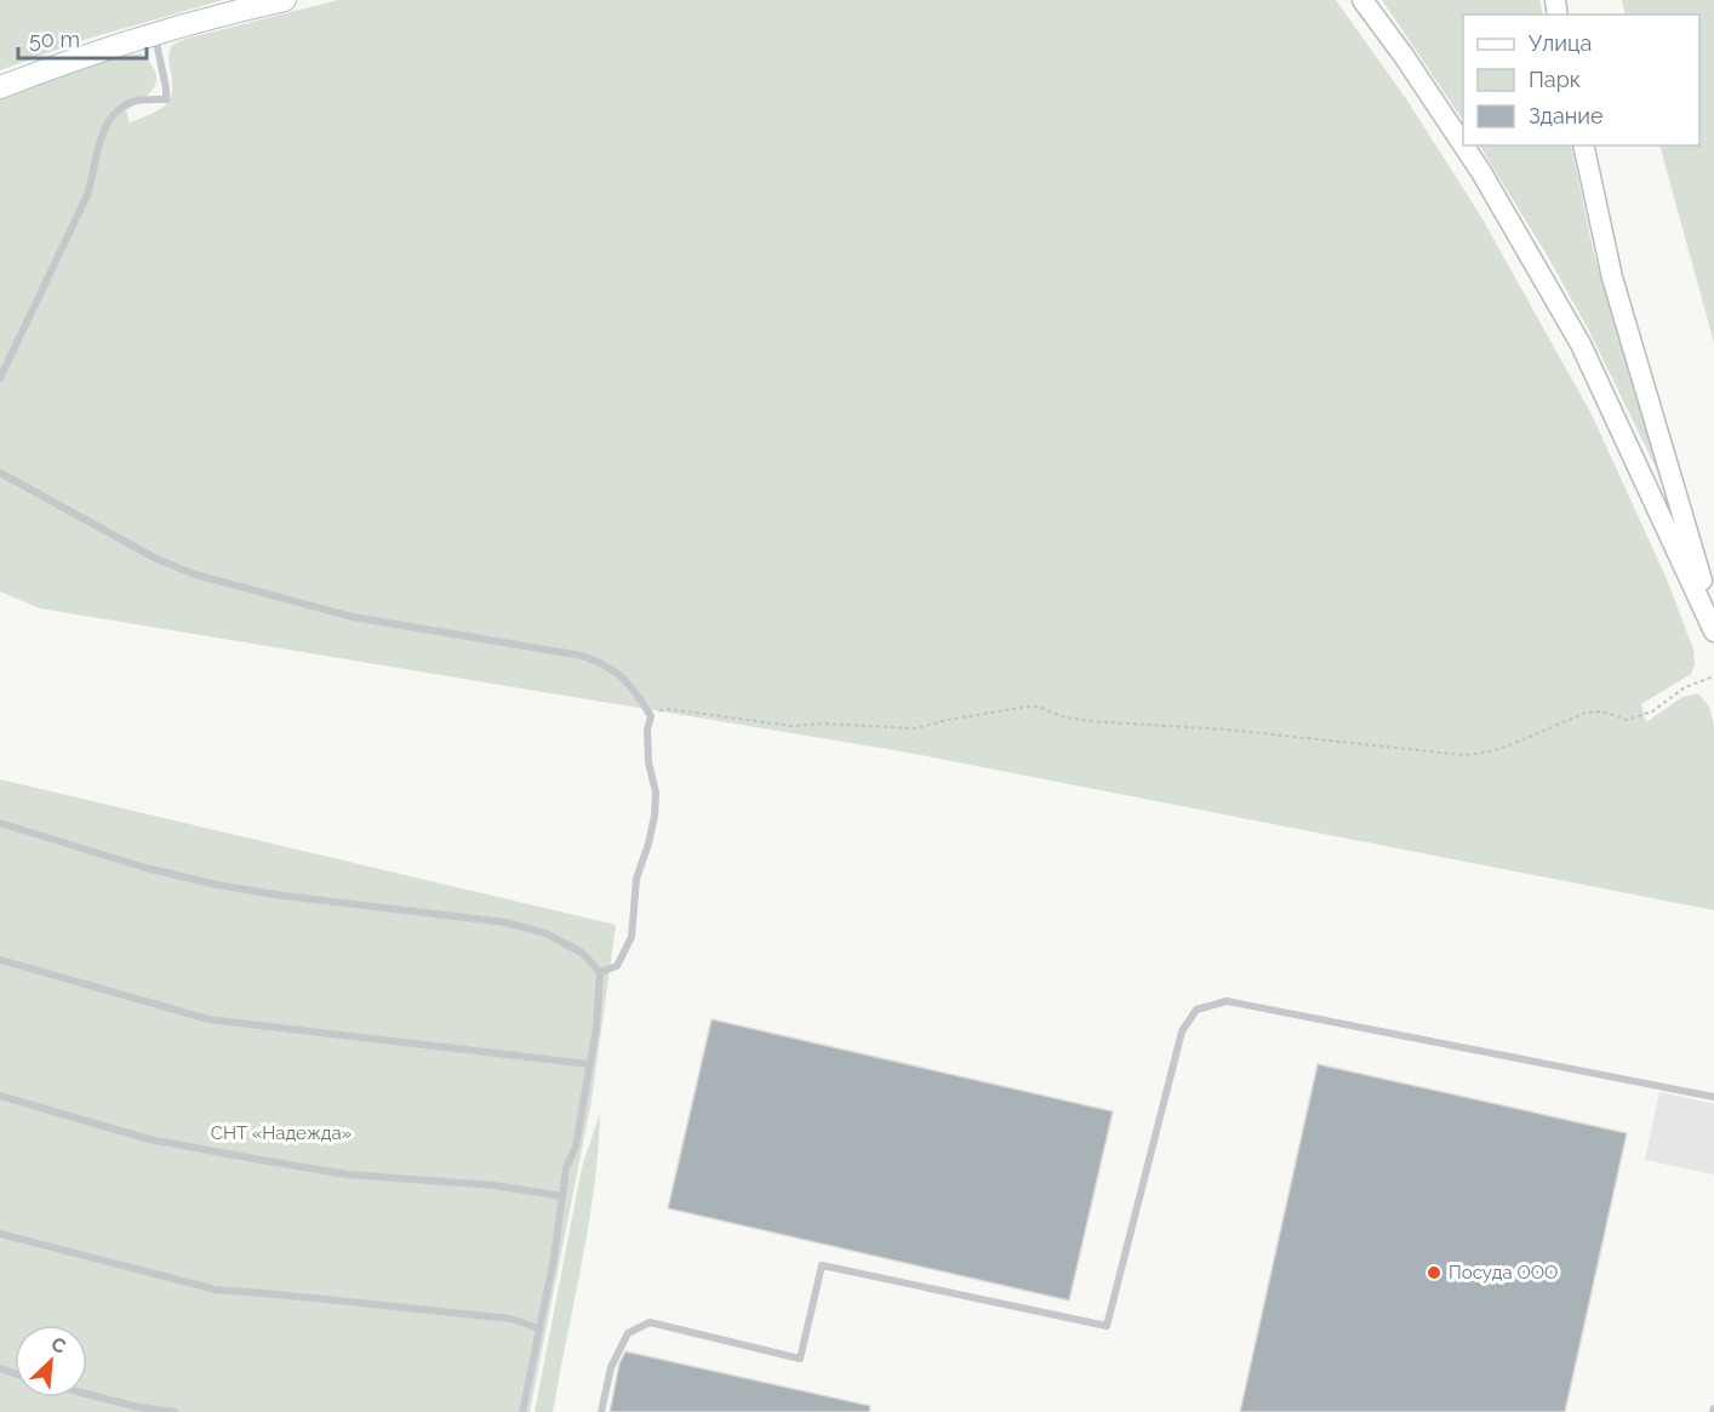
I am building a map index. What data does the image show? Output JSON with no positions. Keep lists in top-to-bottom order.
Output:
{
  "parks": ["СНТ «Надежда»"],
  "places": ["Посуда ООО"],
  "legend": ["Улица", "Парк", "Здание"],
  "scale_bar": "50 m",
  "north": "top right"
}
